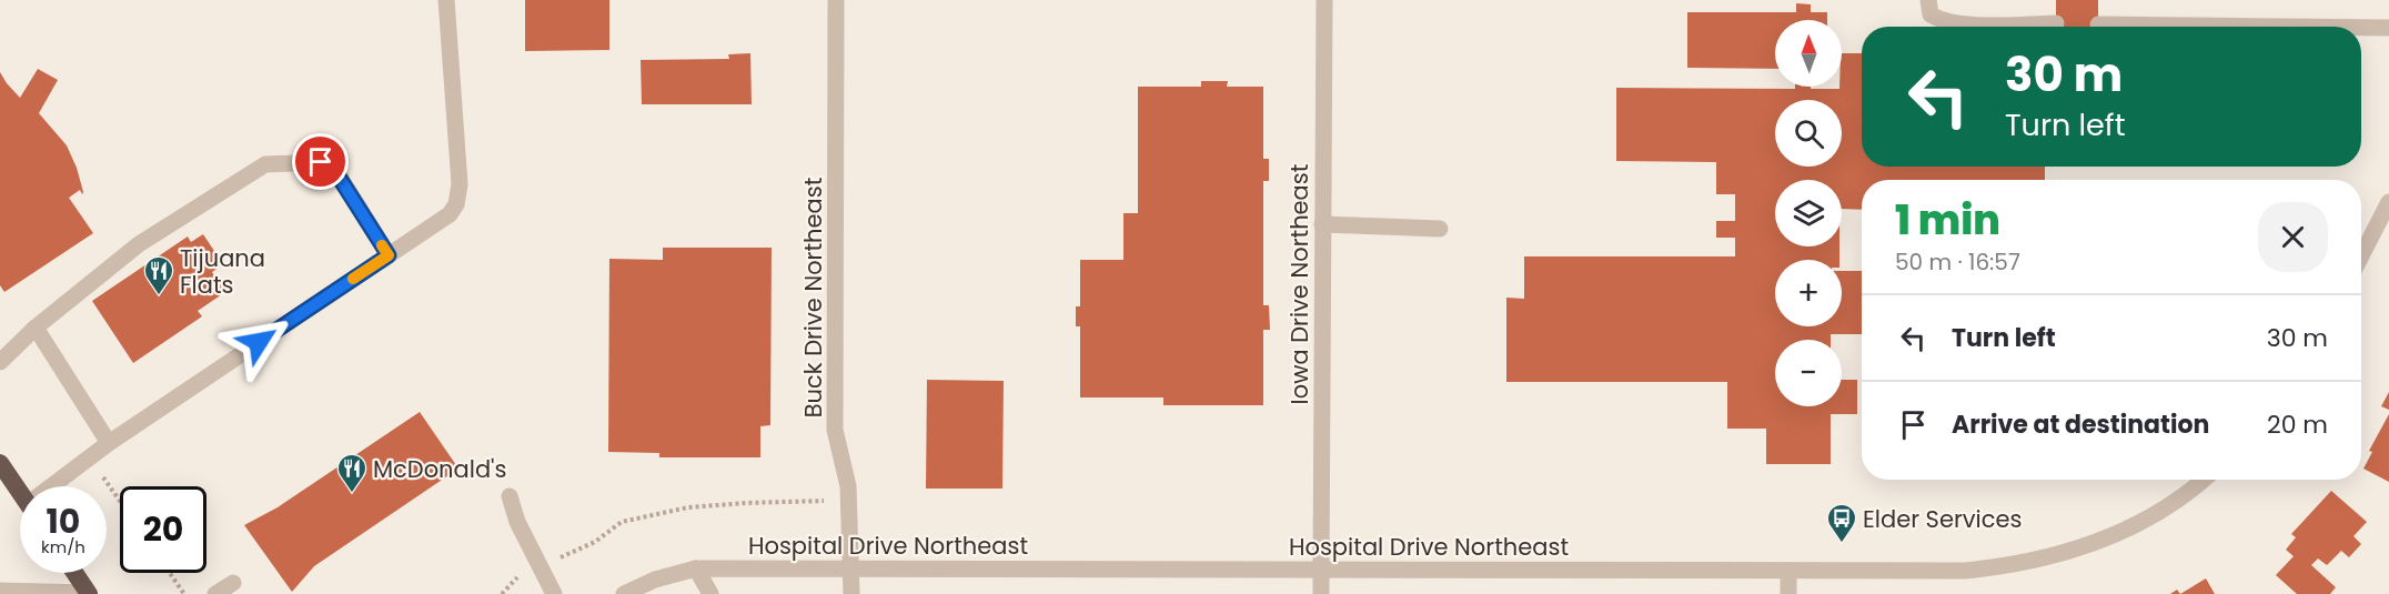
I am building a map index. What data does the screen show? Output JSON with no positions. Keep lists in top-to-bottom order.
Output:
{
  "streets": {
    "street": ["Iowa Drive Northeast", "Buck Drive Northeast", "Hospital Drive Northeast"]
  },
  "crossings": [
    ["Iowa Drive Northeast", "Hospital Drive Northeast"],
    ["Buck Drive Northeast", "Hospital Drive Northeast"]
  ],
  "places": {
    "restaurant": ["Tijuana Flats", "McDonald's"],
    "bus stop": ["Elder Services"]
  },
  "north": "top",
  "page": {
    "map_buttons": ["+", "−"],
    "turn": ["30 m", "Turn left"],
    "heading": ["1 min", "50 m · 16:57"],
    "list": [
      {
        "name": "Turn left",
        "value": "30 m"
      },
      {
        "name": "Arrive at destination",
        "value": "20 m"
      }
    ],
    "speed": "10 km/h",
    "limit": "20"
  }
}
